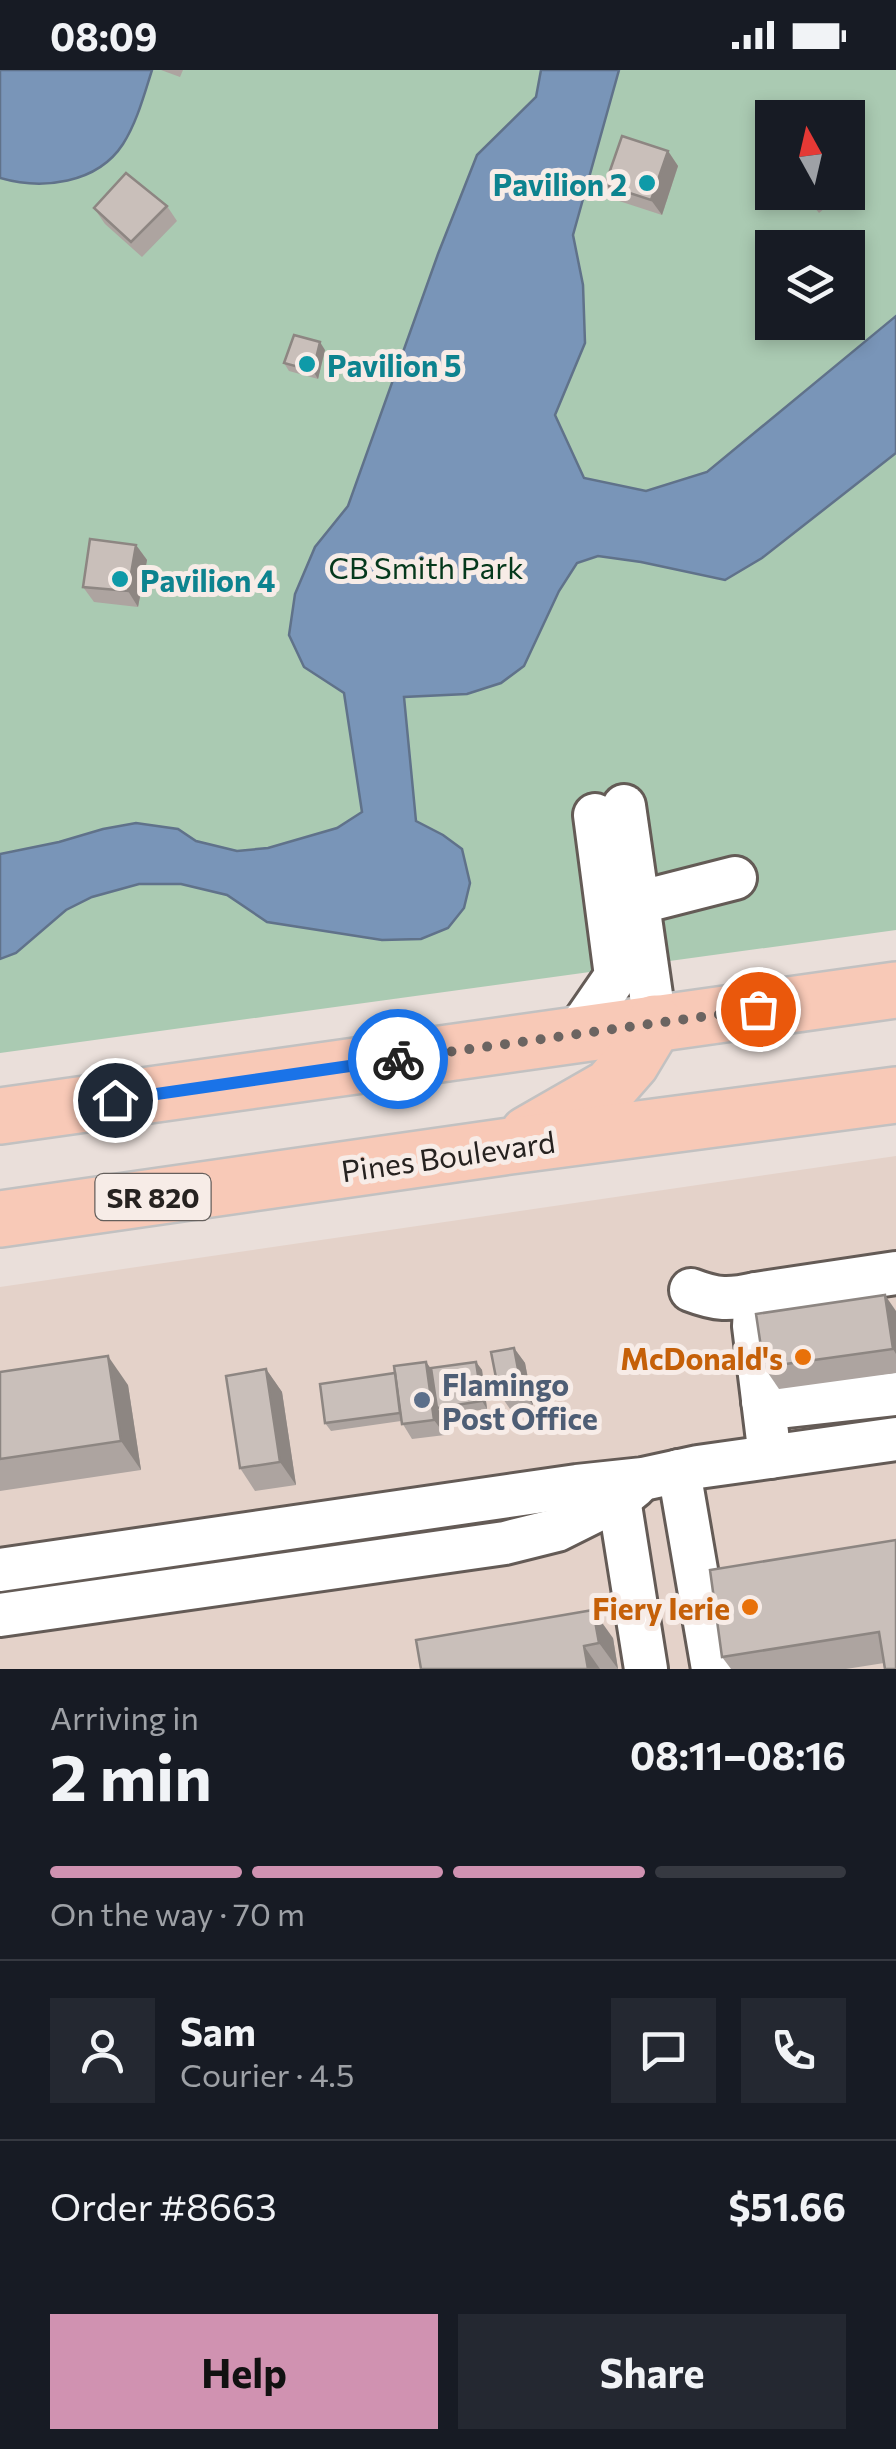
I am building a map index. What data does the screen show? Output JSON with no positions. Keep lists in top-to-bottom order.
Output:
{
  "streets": {
    "highway": ["Pines Boulevard", "SR 820"]
  },
  "parks": ["CB Smith Park"],
  "places": [
    "Pavilion 2",
    "Pavilion 5",
    "Pavilion 4",
    "McDonald's",
    "Flamingo Post Office",
    "Fiery Ierie"
  ],
  "north": "top",
  "page": {
    "status": "08:09",
    "heading": ["2 min", "Arriving in", "08:11–08:16"],
    "panel": [
      "Sam",
      "Courier · 4.5",
      "Order #8663",
      "$51.66"
    ],
    "bar": "On the way · 70 m",
    "buttons": ["Help", "Share"]
  }
}
